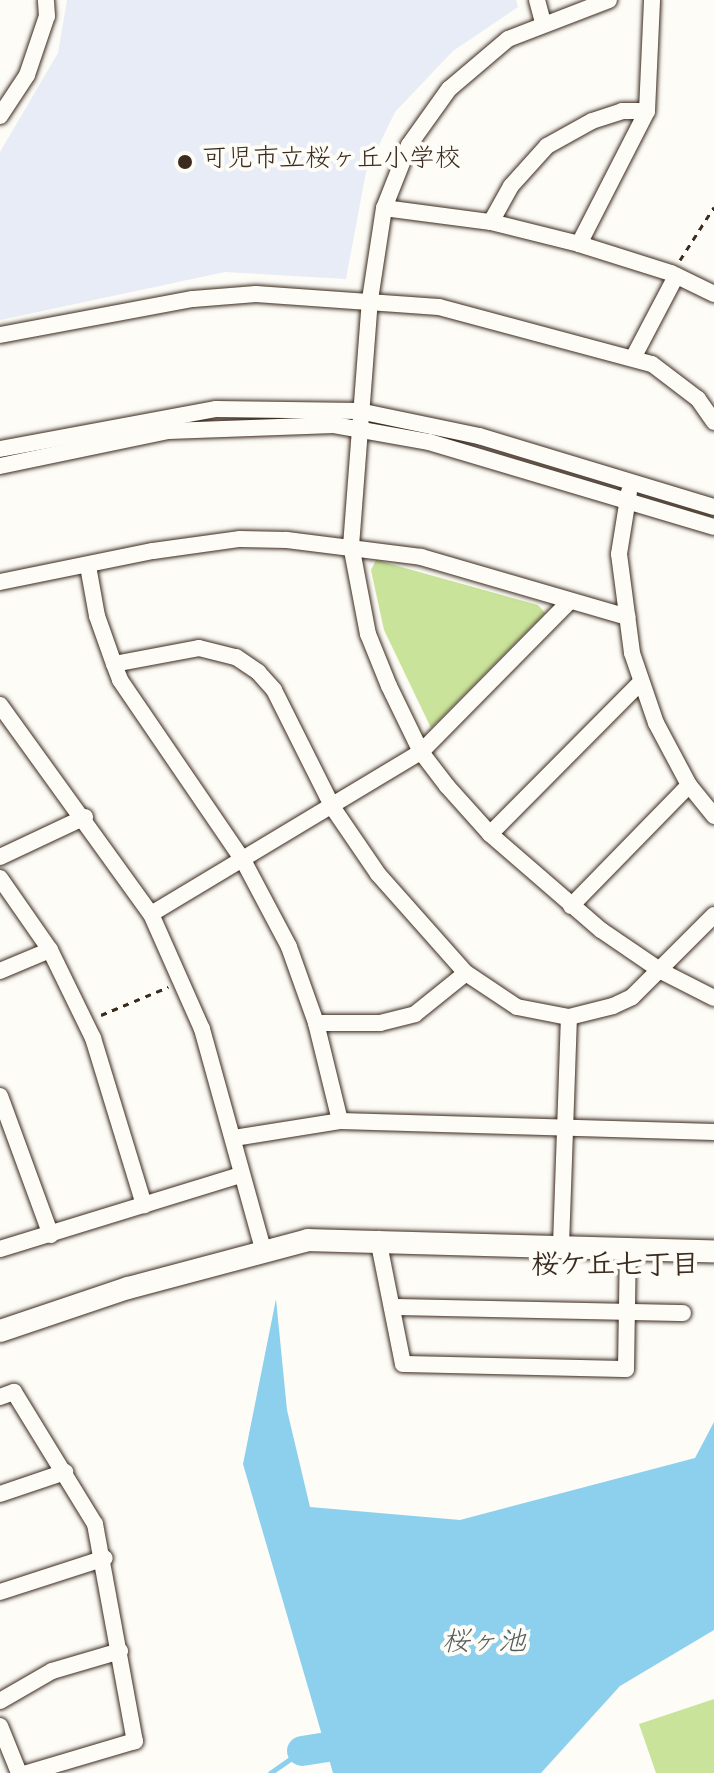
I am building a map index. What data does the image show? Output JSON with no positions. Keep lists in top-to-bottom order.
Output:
{
  "districts": ["桜ケ丘七丁目"],
  "water": ["桜ヶ池"],
  "places": ["可児市立桜ヶ丘小学校"]
}
